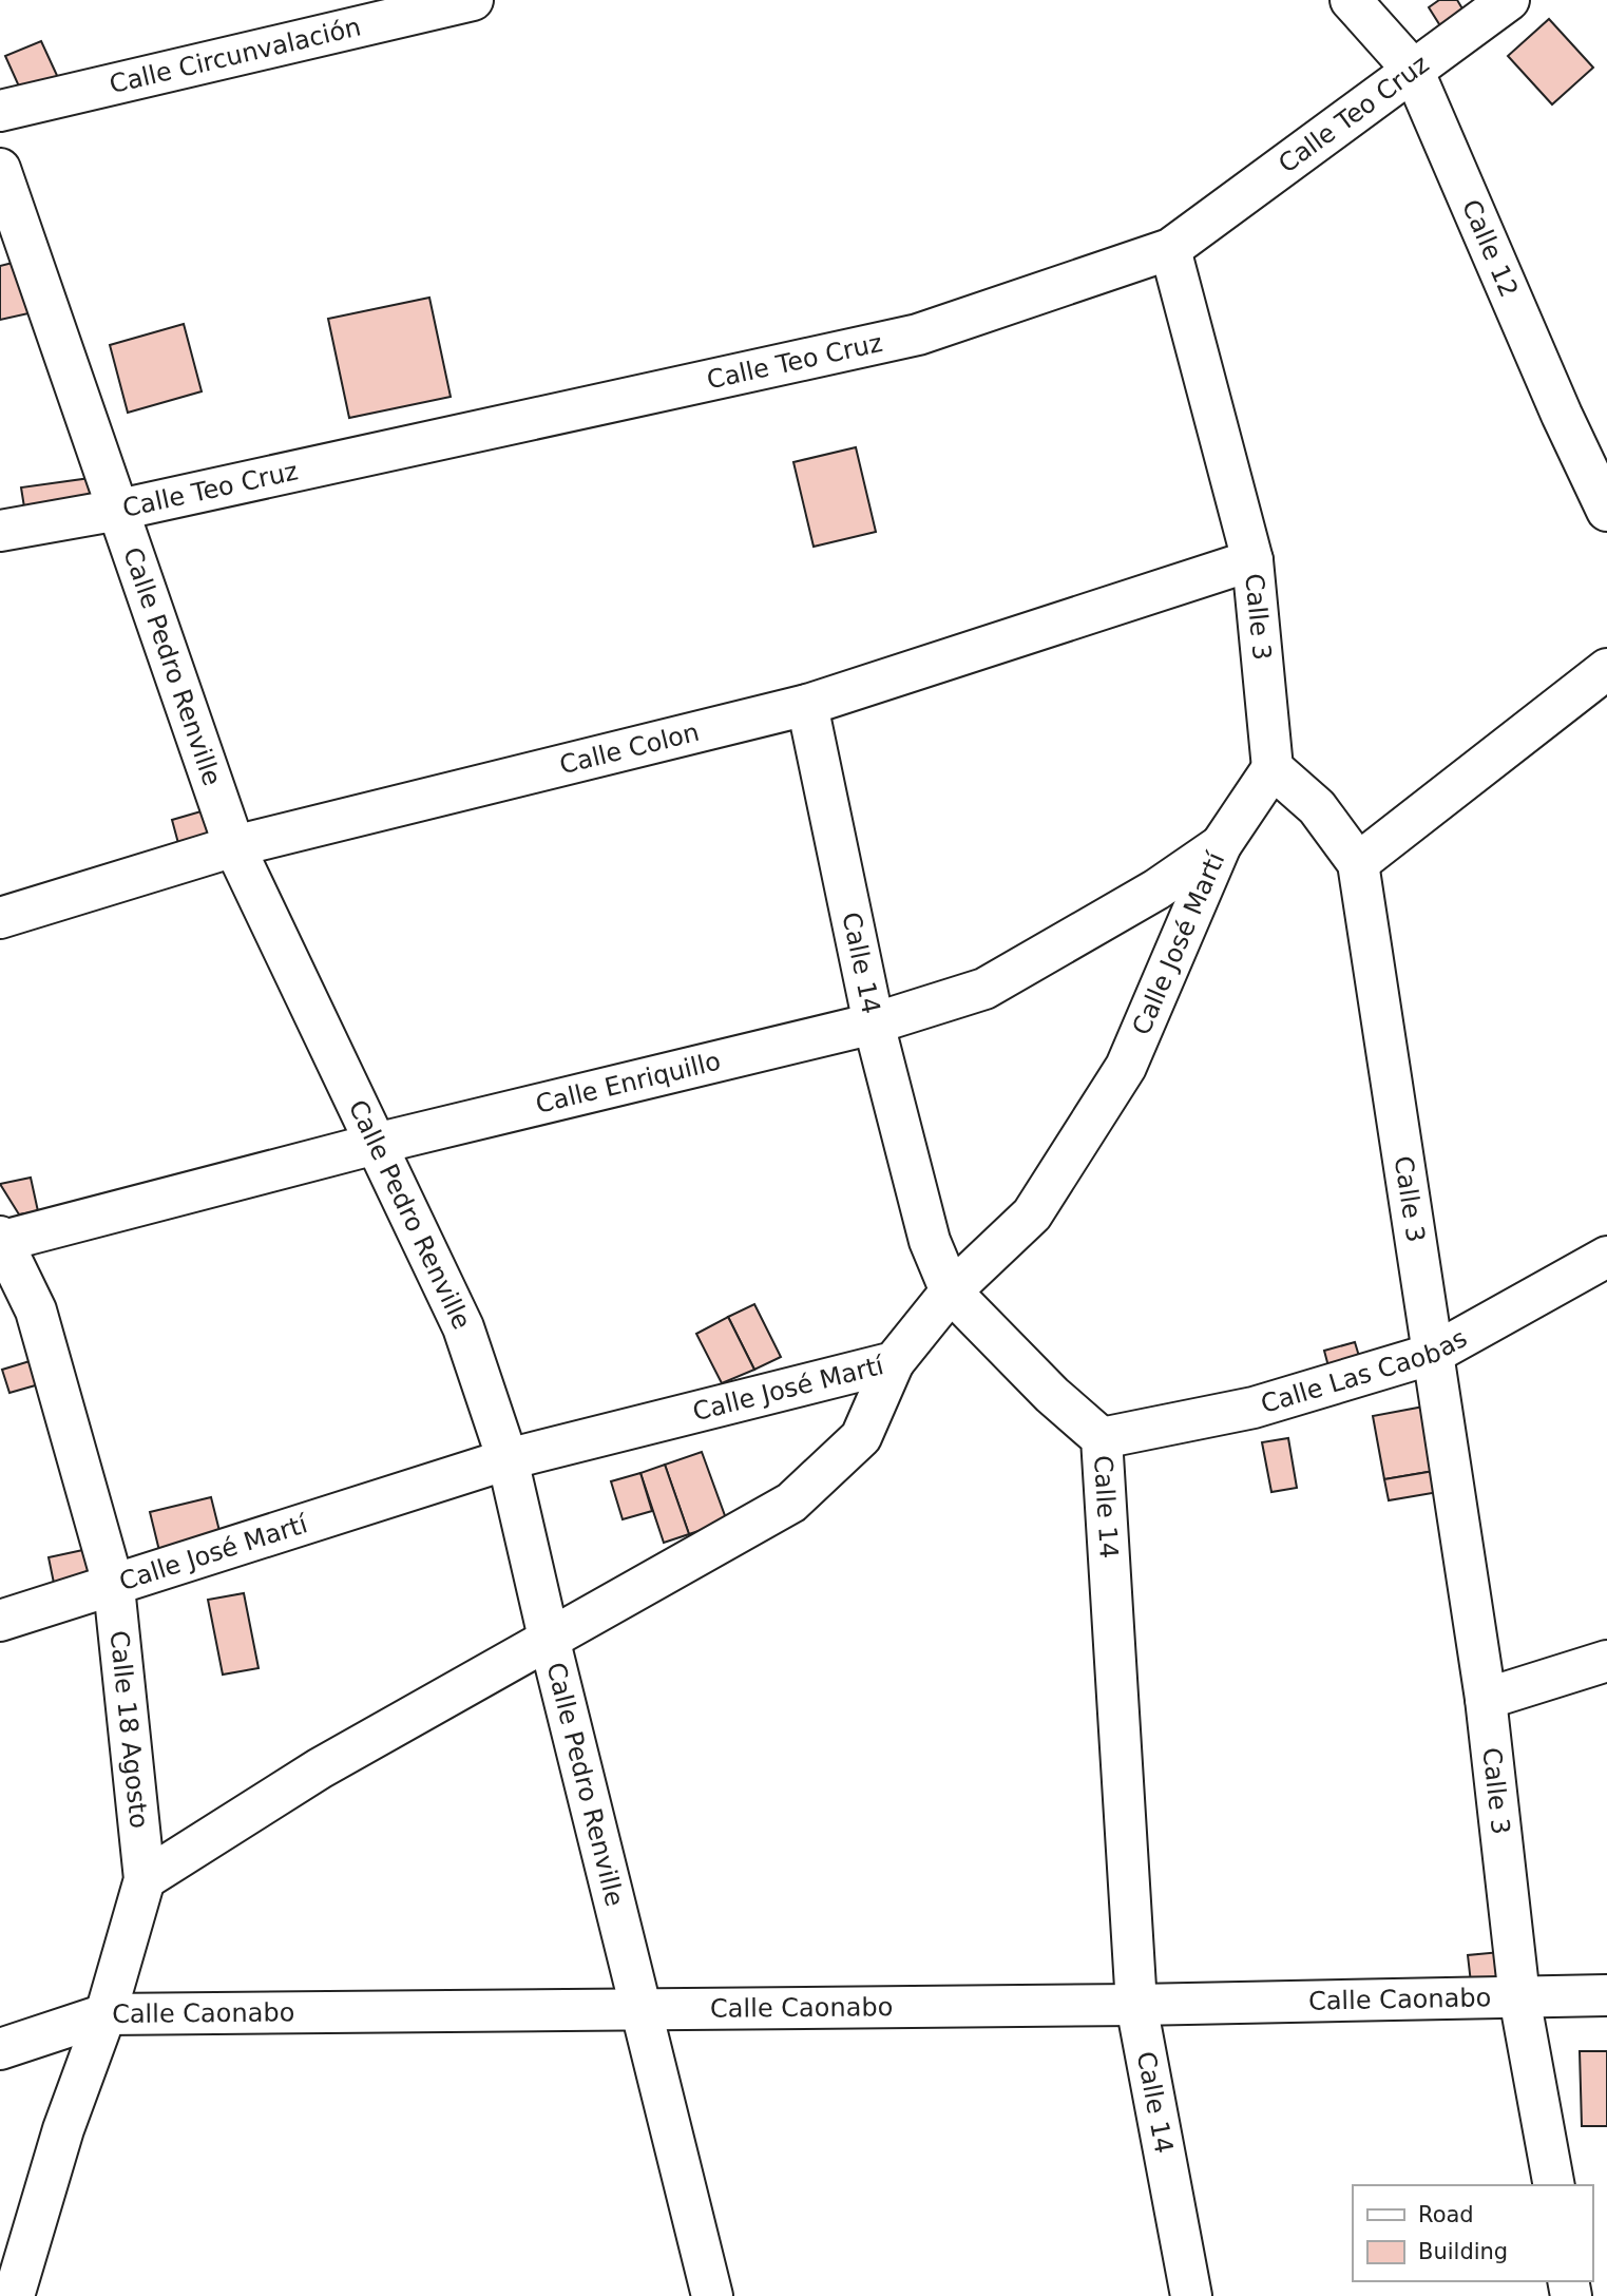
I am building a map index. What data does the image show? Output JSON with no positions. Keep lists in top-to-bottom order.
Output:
{
  "streets": {
    "street": [
      "Calle Circunvalación",
      "Calle Teo Cruz",
      "Calle 12",
      "Calle 3",
      "Calle Pedro Renville",
      "Calle Colon",
      "Calle José Martí",
      "Calle 14",
      "Calle Enriquillo",
      "Calle Las Caobas",
      "Calle 18 Agosto",
      "Calle Caonabo"
    ]
  },
  "crossings": [
    ["Calle Teo Cruz", "Calle 12"],
    ["Calle Teo Cruz", "Calle 3"],
    ["Calle Teo Cruz", "Calle Pedro Renville"],
    ["Calle 3", "Calle Colon"],
    ["Calle 3", "Calle José Martí"],
    ["Calle 3", "Calle Las Caobas"],
    ["Calle 3", "Calle Caonabo"],
    ["Calle Pedro Renville", "Calle Colon"],
    ["Calle Pedro Renville", "Calle José Martí"],
    ["Calle Pedro Renville", "Calle Enriquillo"],
    ["Calle Pedro Renville", "Calle Caonabo"],
    ["Calle Colon", "Calle 14"],
    ["Calle José Martí", "Calle 14"],
    ["Calle José Martí", "Calle Enriquillo"],
    ["Calle José Martí", "Calle 18 Agosto"],
    ["Calle 14", "Calle Enriquillo"],
    ["Calle 14", "Calle Las Caobas"],
    ["Calle 14", "Calle Caonabo"],
    ["Calle Enriquillo", "Calle 18 Agosto"],
    ["Calle 18 Agosto", "Calle Caonabo"]
  ],
  "legend": ["Road", "Building"]
}
